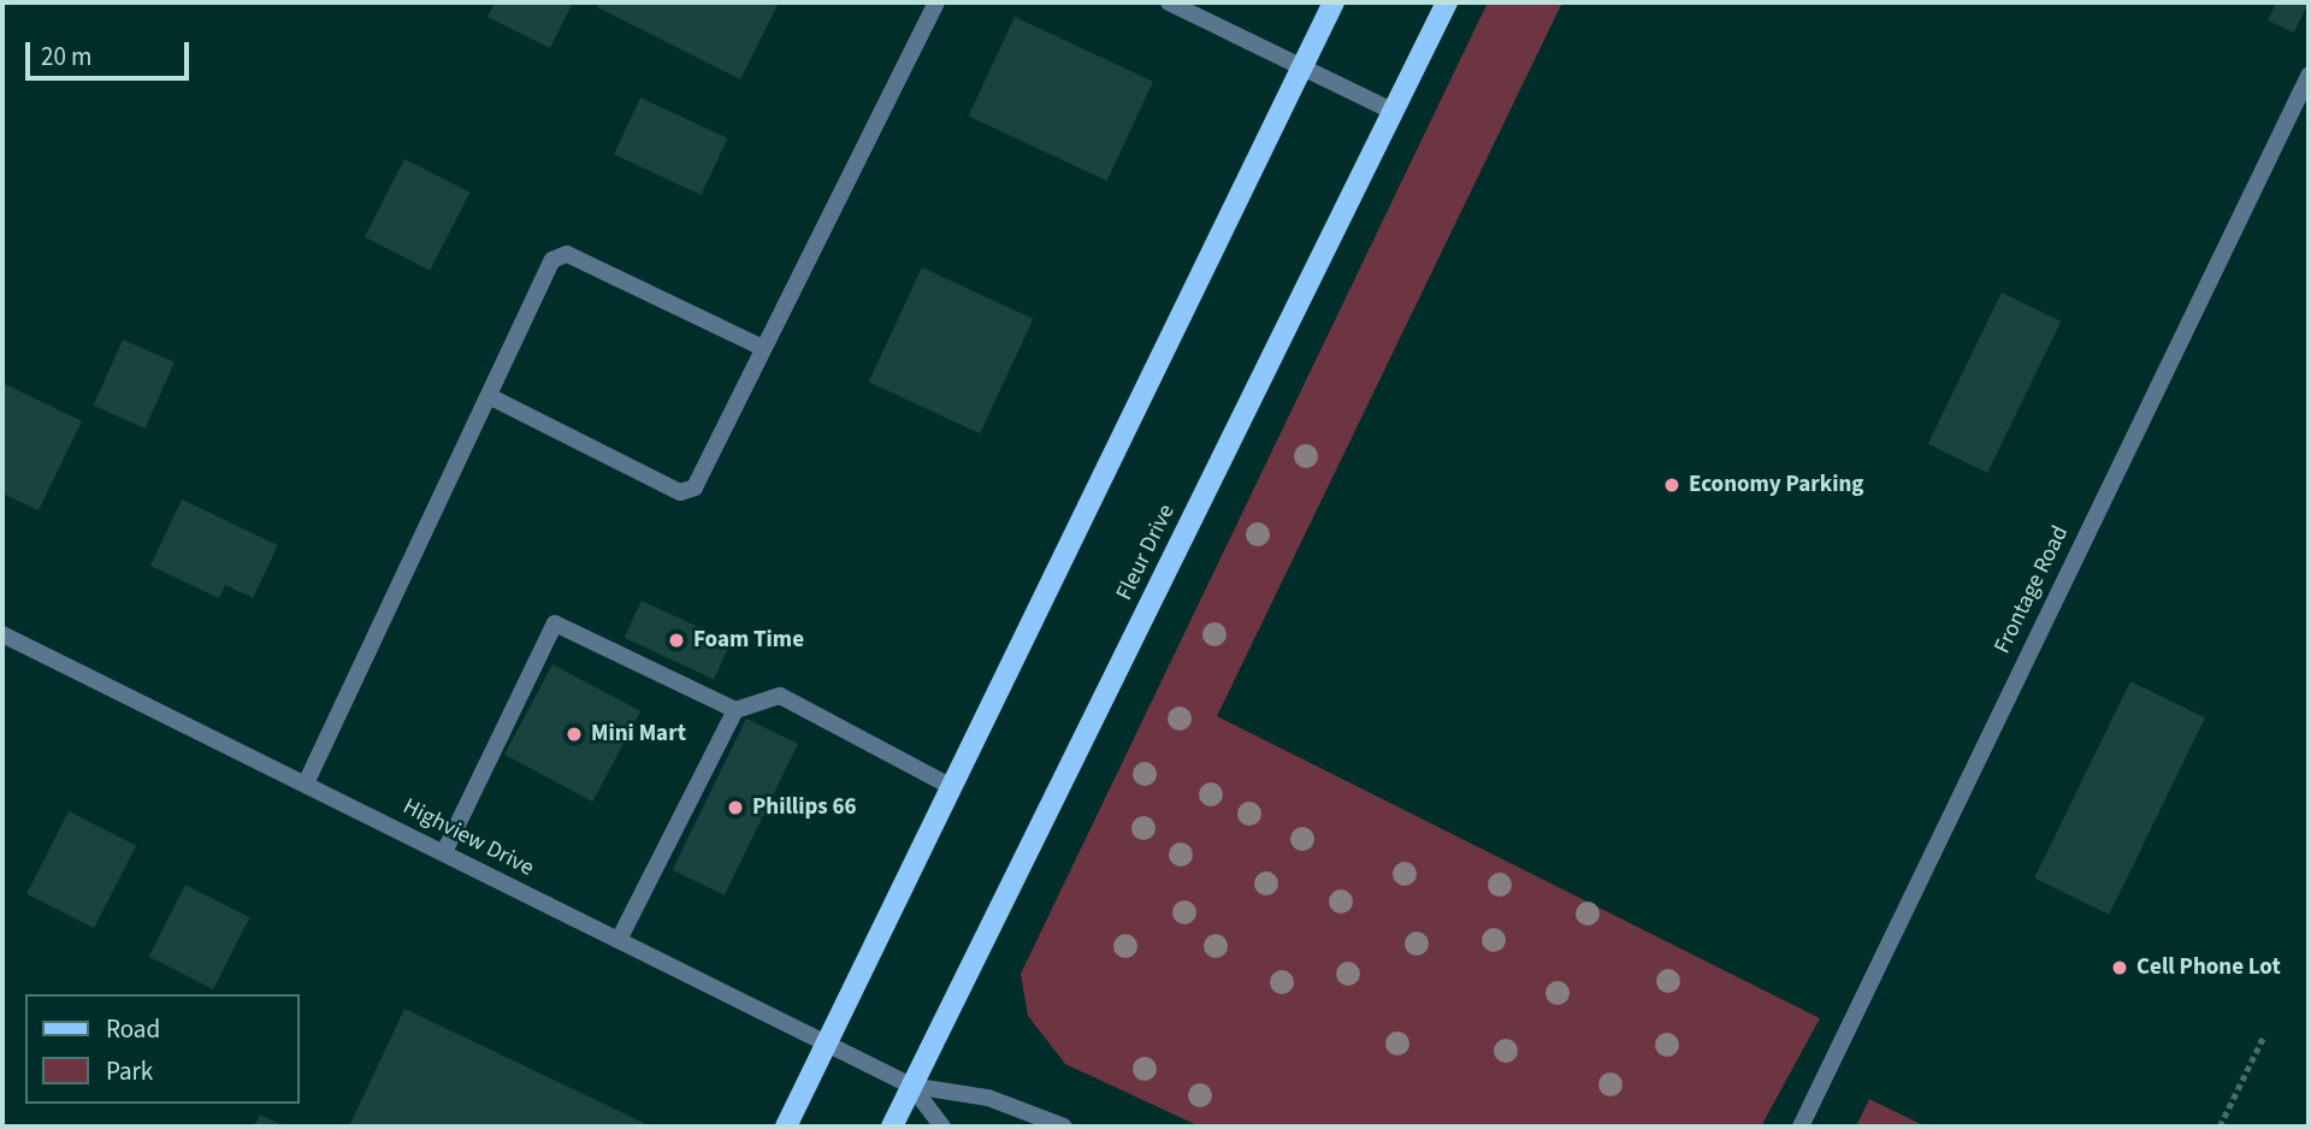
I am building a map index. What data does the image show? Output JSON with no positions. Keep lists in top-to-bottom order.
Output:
{
  "streets": {
    "main road": ["Fleur Drive"],
    "street": ["Frontage Road", "Highview Drive"]
  },
  "crossings": [
    ["Fleur Drive", "Highview Drive"]
  ],
  "places": [
    "Economy Parking",
    "Foam Time",
    "Mini Mart",
    "Phillips 66",
    "Cell Phone Lot"
  ],
  "legend": ["Road", "Park"],
  "scale_bar": "20 m"
}
